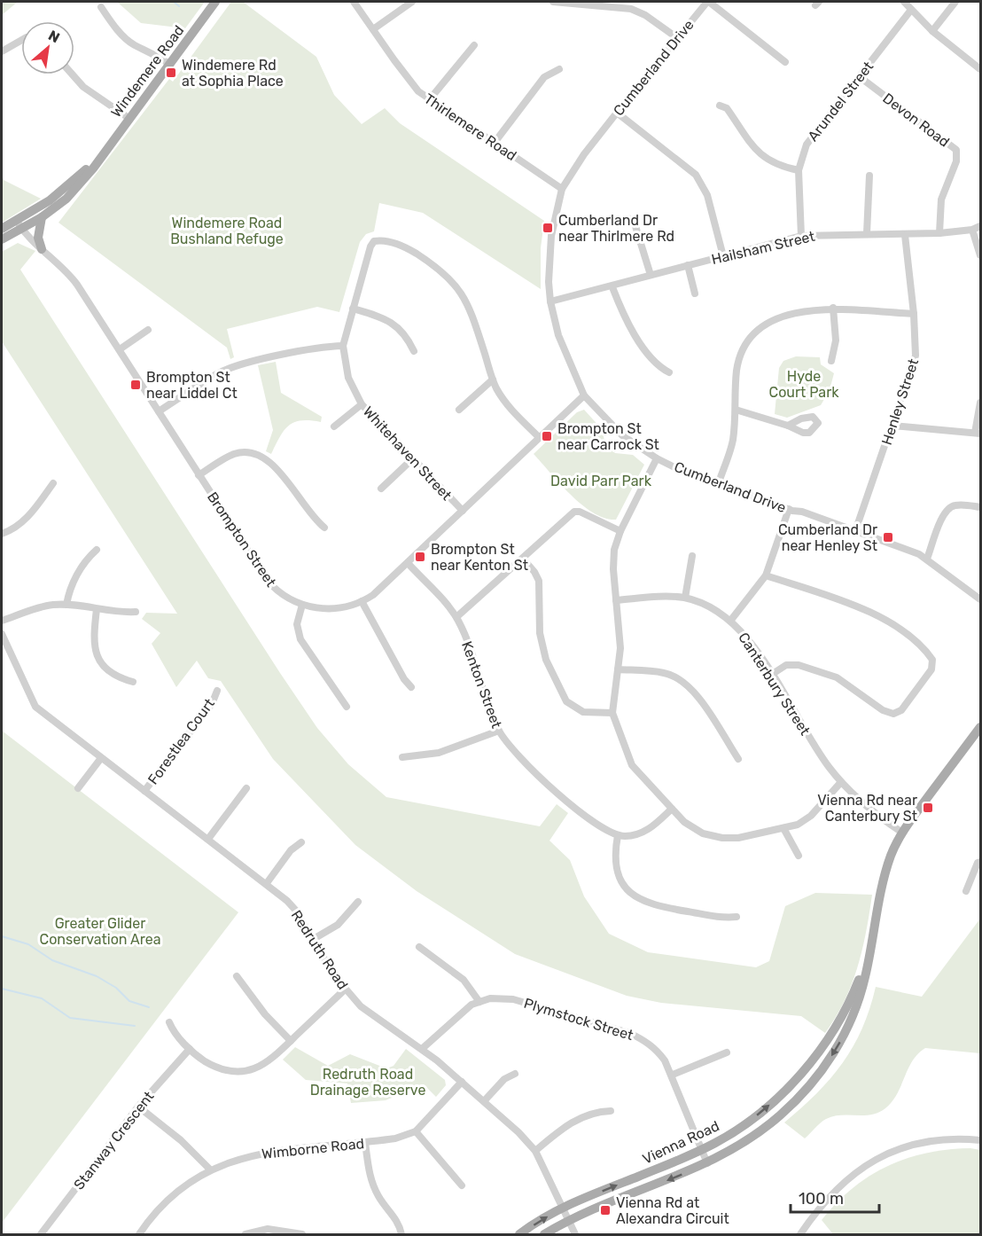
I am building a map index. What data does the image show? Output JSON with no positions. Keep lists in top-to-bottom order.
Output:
{
  "streets": {
    "main road": ["Windemere Road", "Vienna Road"],
    "street": [
      "Cumberland Drive",
      "Arundel Street",
      "Devon Road",
      "Thirlemere Road",
      "Hailsham Street",
      "Henley Street",
      "Whitehaven Street",
      "Brompton Street",
      "Canterbury Street",
      "Kenton Street",
      "Forestlea Court",
      "Redruth Road",
      "Plymstock Street",
      "Stanway Crescent",
      "Wimborne Road"
    ]
  },
  "crossings": [
    ["Cumberland Drive", "Thirlemere Road"],
    ["Cumberland Drive", "Hailsham Street"],
    ["Cumberland Drive", "Henley Street"],
    ["Cumberland Drive", "Brompton Street"],
    ["Windemere Road", "Brompton Street"],
    ["Arundel Street", "Devon Road"],
    ["Arundel Street", "Hailsham Street"],
    ["Devon Road", "Hailsham Street"],
    ["Hailsham Street", "Henley Street"],
    ["Whitehaven Street", "Brompton Street"],
    ["Brompton Street", "Kenton Street"],
    ["Canterbury Street", "Vienna Road"],
    ["Forestlea Court", "Redruth Road"],
    ["Redruth Road", "Plymstock Street"],
    ["Redruth Road", "Vienna Road"],
    ["Redruth Road", "Wimborne Road"],
    ["Plymstock Street", "Vienna Road"]
  ],
  "parks": [
    "Windemere Road Bushland Refuge",
    "Hyde Court Park",
    "David Parr Park",
    "Greater Glider Conservation Area",
    "Redruth Road Drainage Reserve"
  ],
  "places": {
    "transit": [
      "Windemere Rd at Sophia Place",
      "Cumberland Dr near Thirlmere Rd",
      "Brompton St near Liddel Ct",
      "Brompton St near Carrock St",
      "Cumberland Dr near Henley St",
      "Brompton St near Kenton St",
      "Vienna Rd near Canterbury St",
      "Vienna Rd at Alexandra Circuit"
    ]
  },
  "scale_bar": "100 m",
  "north": "top right"
}
